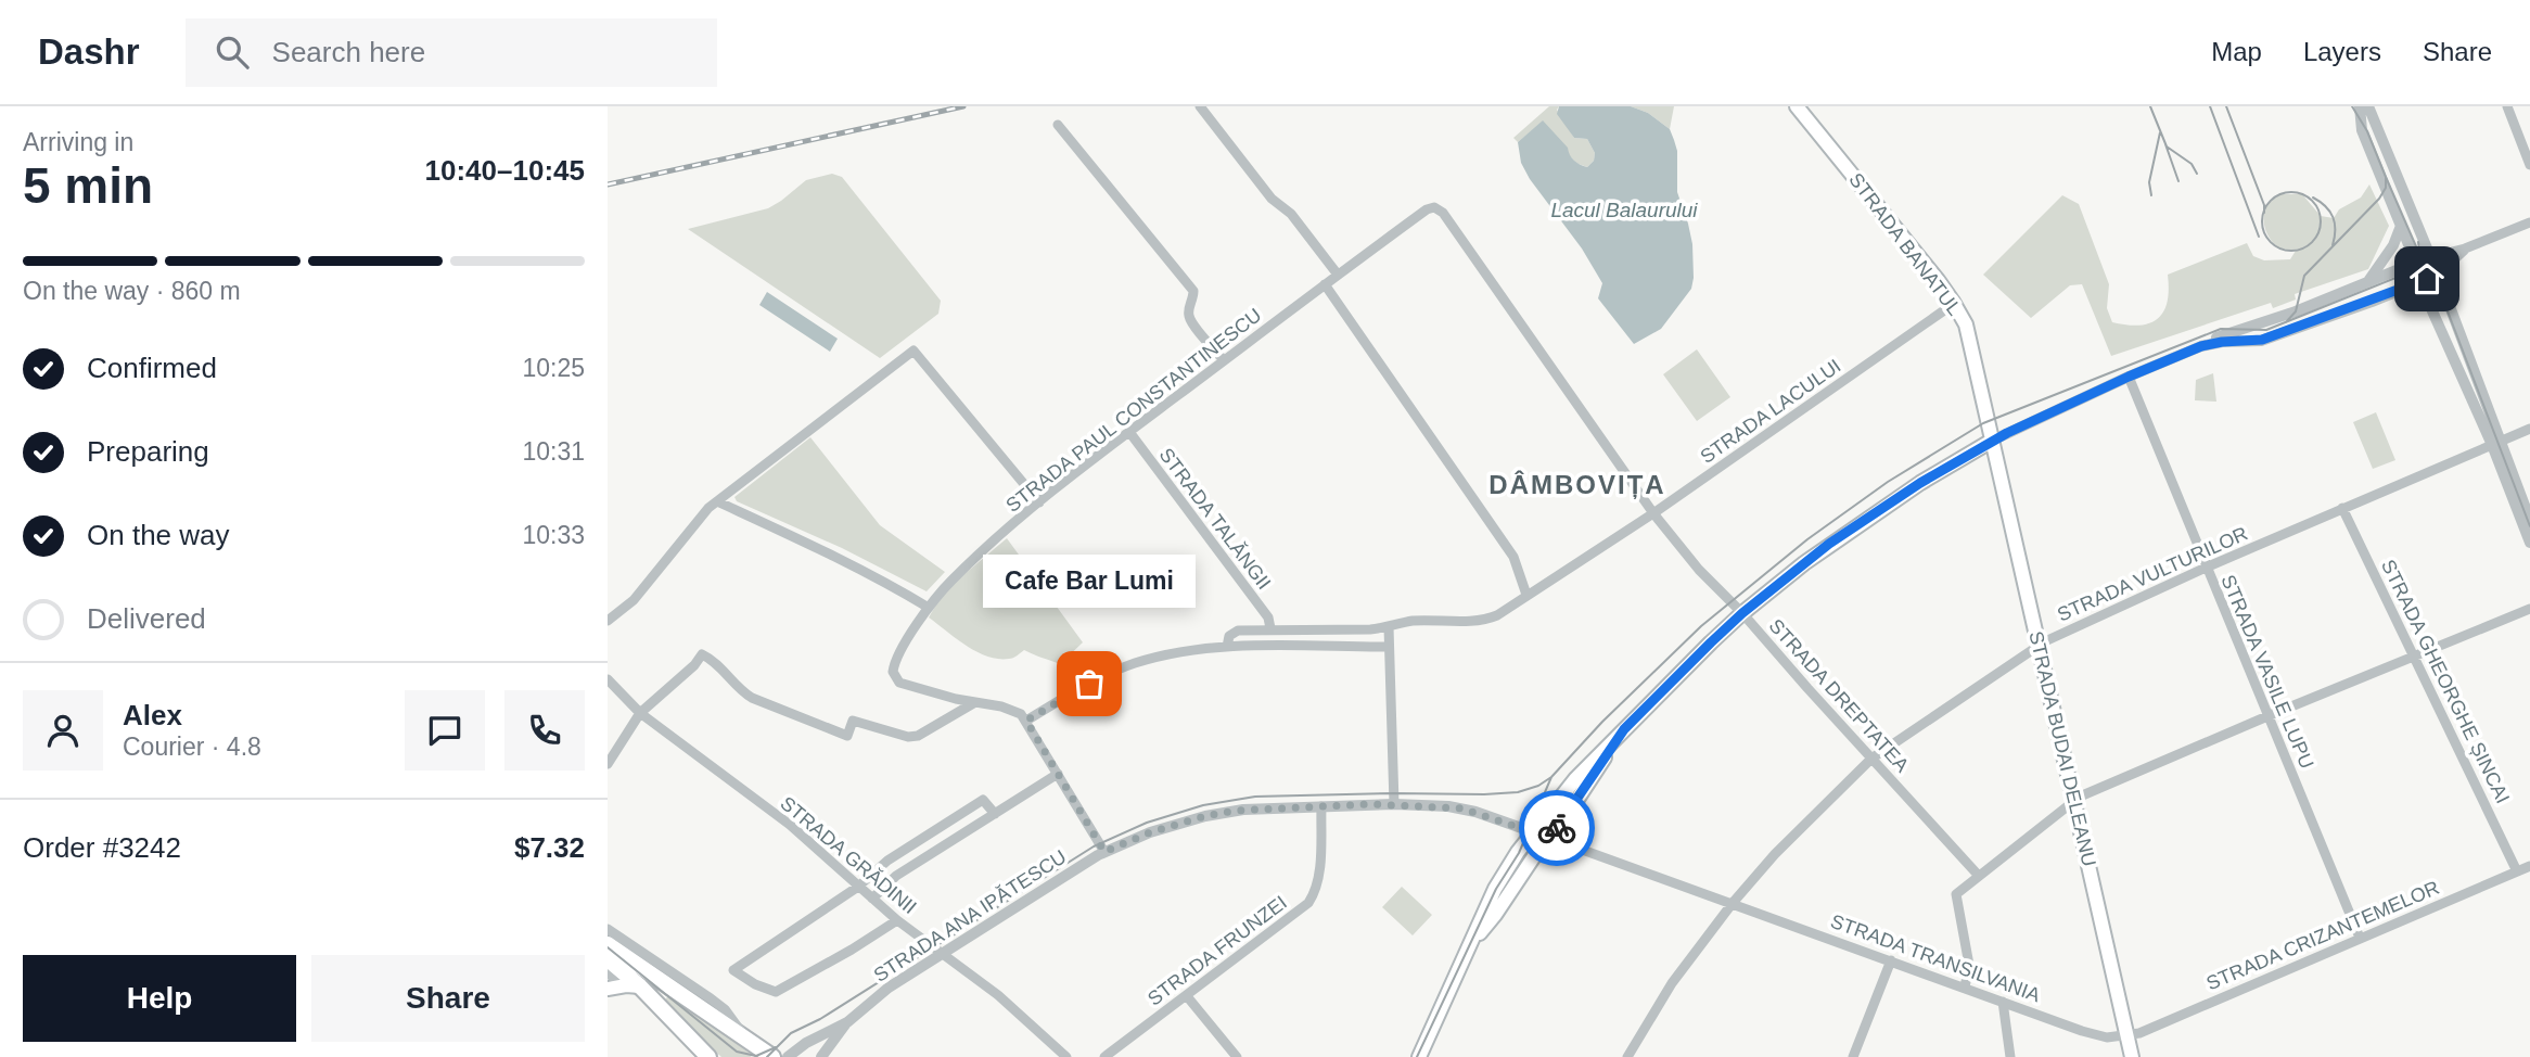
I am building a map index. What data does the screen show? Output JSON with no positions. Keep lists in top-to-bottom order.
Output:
{
  "streets": {
    "main road": ["STRADA BANATUL", "STRADA BUDAI DELEANU"],
    "street": [
      "STRADA PAUL CONSTANTINESCU",
      "STRADA LACULUI",
      "STRADA TALĂNGII",
      "STRADA VULTURILOR",
      "STRADA VASILE LUPU",
      "STRADA GHEORGHE ȘINCAI",
      "STRADA DREPTATEA",
      "STRADA GRĂDINII",
      "STRADA ANA IPĂTESCU",
      "STRADA CRIZANTEMELOR",
      "STRADA FRUNZEI",
      "STRADA TRANSILVANIA"
    ]
  },
  "crossings": [
    ["STRADA BANATUL", "STRADA LACULUI"],
    ["STRADA BANATUL", "STRADA BUDAI DELEANU"],
    ["STRADA PAUL CONSTANTINESCU", "STRADA TALĂNGII"],
    ["STRADA PAUL CONSTANTINESCU", "STRADA DREPTATEA"],
    ["STRADA LACULUI", "STRADA TALĂNGII"],
    ["STRADA LACULUI", "STRADA DREPTATEA"],
    ["STRADA VULTURILOR", "STRADA VASILE LUPU"],
    ["STRADA VULTURILOR", "STRADA GHEORGHE ȘINCAI"],
    ["STRADA VULTURILOR", "STRADA DREPTATEA"],
    ["STRADA VULTURILOR", "STRADA BUDAI DELEANU"],
    ["STRADA VULTURILOR", "STRADA ANA IPĂTESCU"],
    ["STRADA VULTURILOR", "STRADA TRANSILVANIA"],
    ["STRADA VASILE LUPU", "STRADA CRIZANTEMELOR"],
    ["STRADA GHEORGHE ȘINCAI", "STRADA CRIZANTEMELOR"],
    ["STRADA BUDAI DELEANU", "STRADA CRIZANTEMELOR"],
    ["STRADA BUDAI DELEANU", "STRADA TRANSILVANIA"],
    ["STRADA GRĂDINII", "STRADA ANA IPĂTESCU"],
    ["STRADA ANA IPĂTESCU", "STRADA FRUNZEI"],
    ["STRADA ANA IPĂTESCU", "STRADA TRANSILVANIA"],
    ["STRADA CRIZANTEMELOR", "STRADA TRANSILVANIA"]
  ],
  "districts": ["DÂMBOVIȚA"],
  "water": ["Lacul Balaurului"],
  "places": ["Cafe Bar Lumi"],
  "page": {
    "header": "Dashr",
    "search": "Search here",
    "nav": ["Map", "Layers", "Share"],
    "heading": ["5 min", "Arriving in", "10:40–10:45"],
    "panel": [
      "Alex",
      "Courier · 4.8",
      "Order #3242",
      "$7.32"
    ],
    "bar": "On the way · 860 m",
    "list": [
      ["Confirmed", "10:25"],
      ["Preparing", "10:31"],
      ["On the way", "10:33"],
      "Delivered"
    ],
    "bubble": "Cafe Bar Lumi",
    "buttons": ["Help", "Share"]
  }
}
